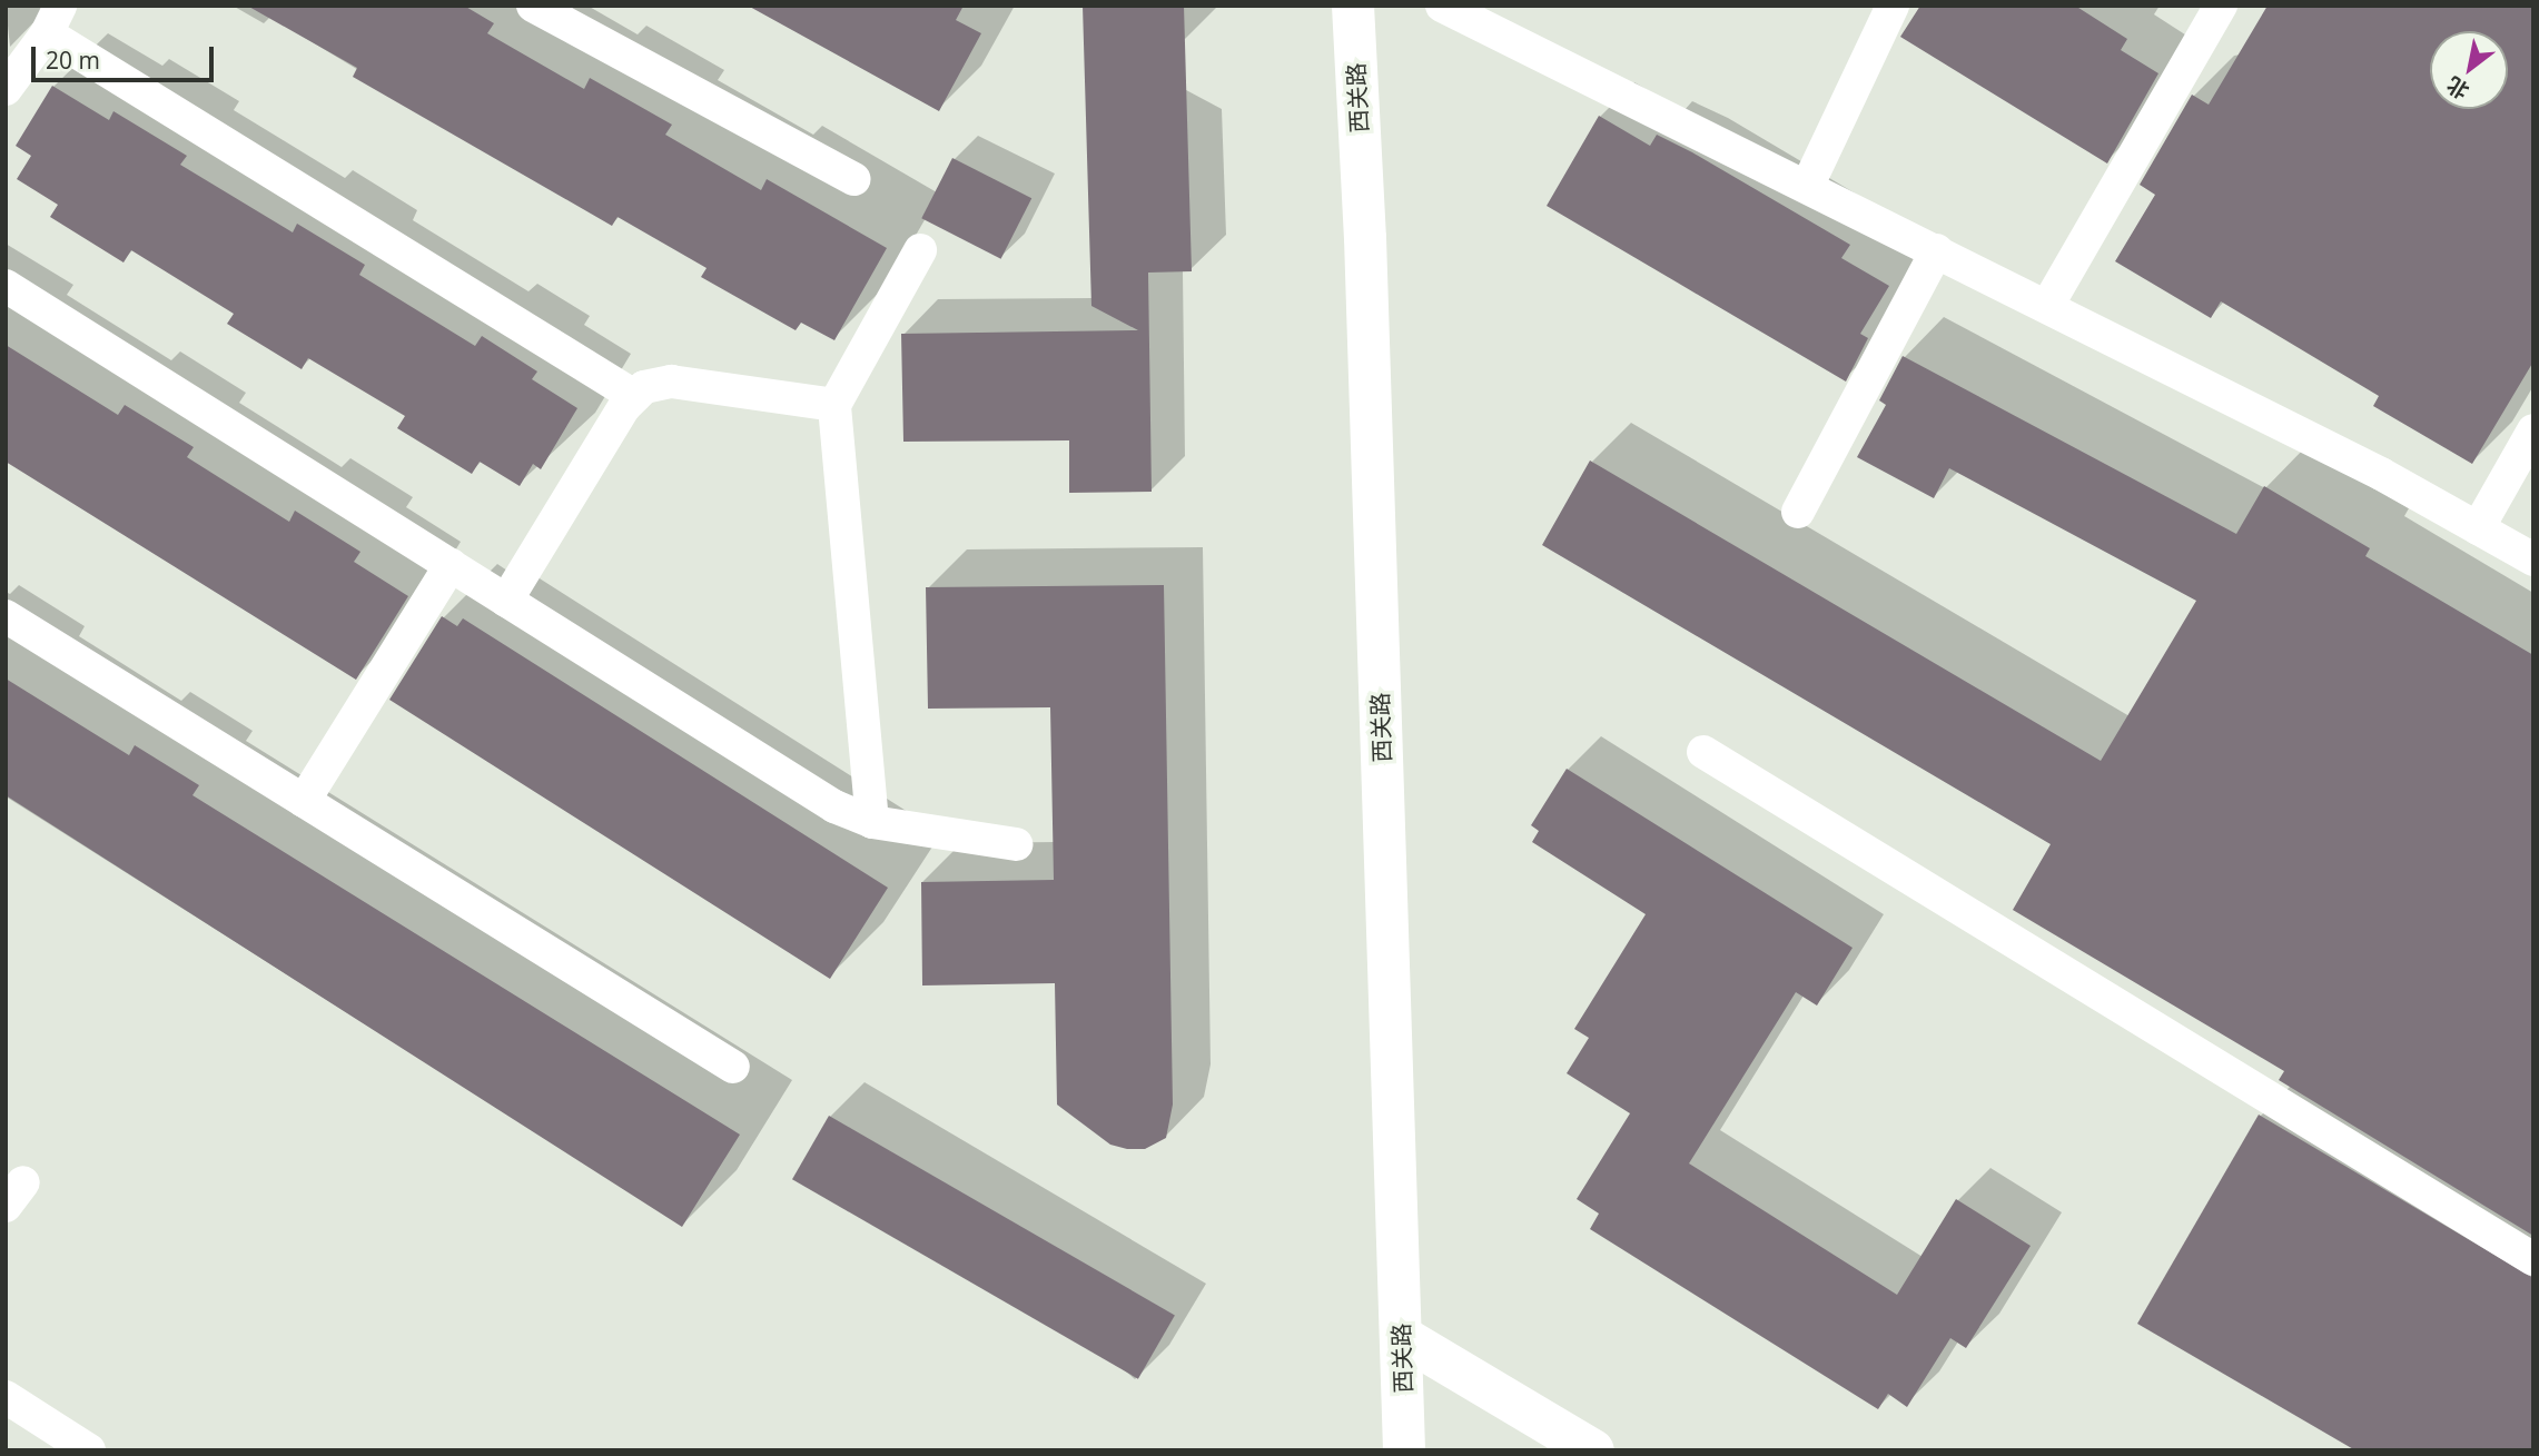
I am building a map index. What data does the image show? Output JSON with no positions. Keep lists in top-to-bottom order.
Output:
{
  "streets": {
    "street": ["西关路"]
  },
  "scale_bar": "20 m",
  "north": "bottom left"
}
